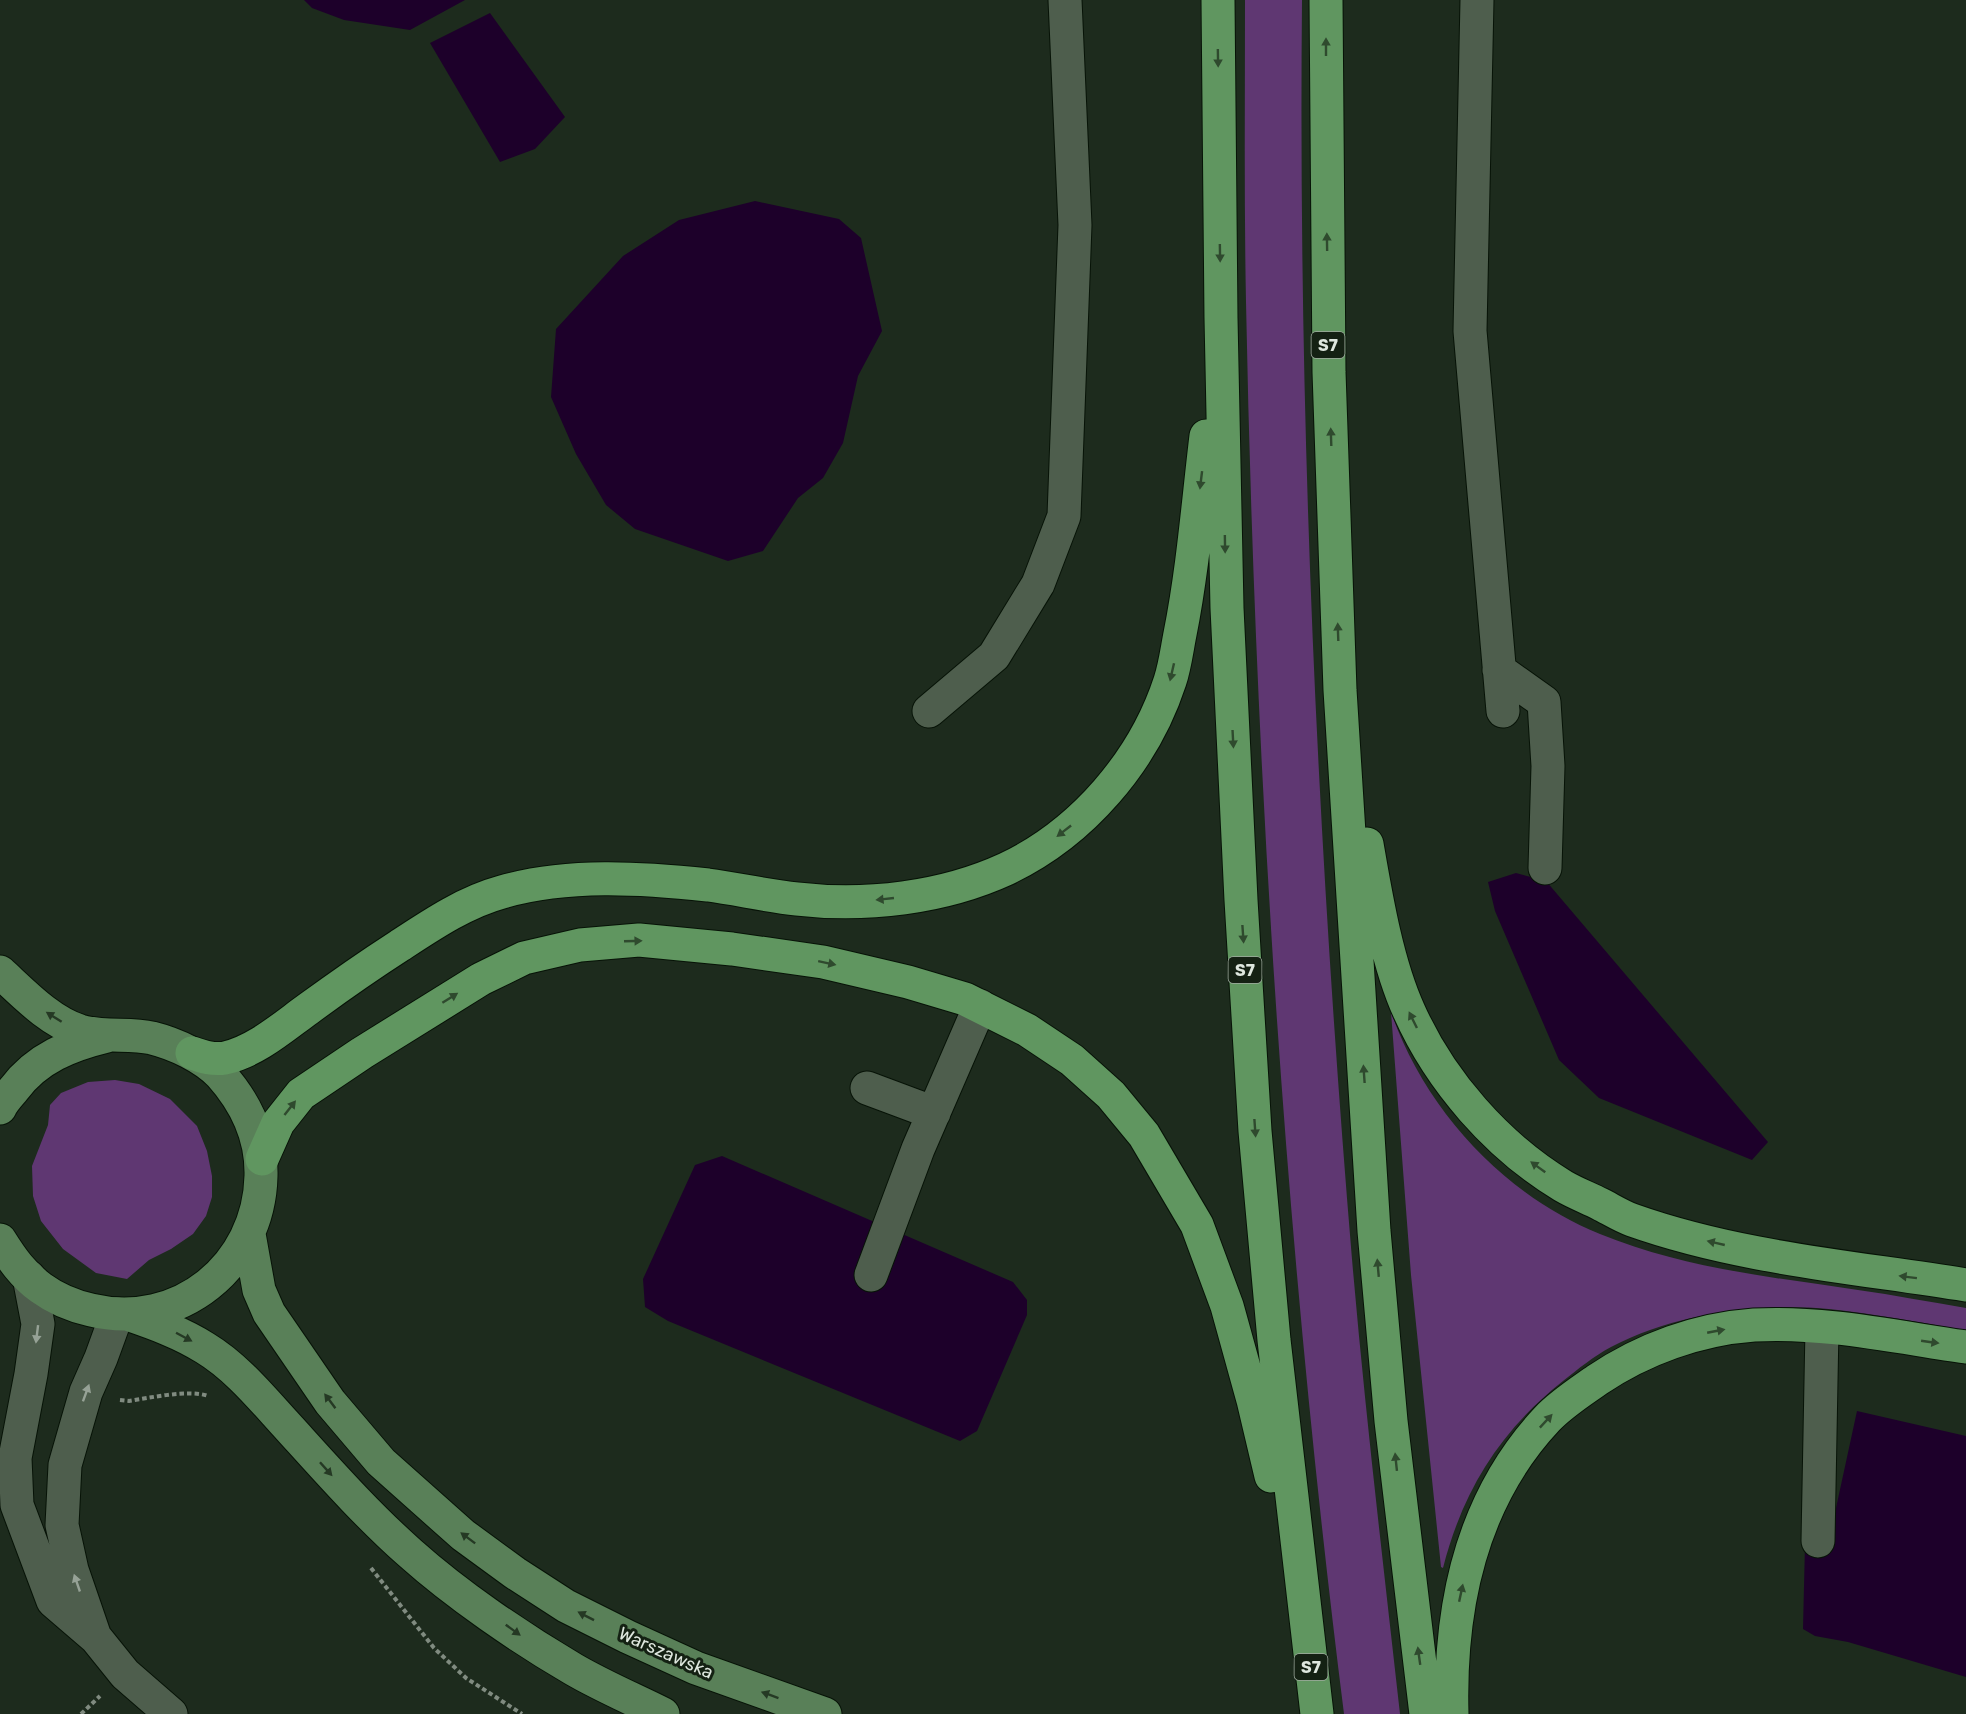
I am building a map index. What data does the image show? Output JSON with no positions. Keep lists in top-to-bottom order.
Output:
{
  "streets": {
    "highway": ["S7"],
    "main road": ["Warszawska"]
  }
}
